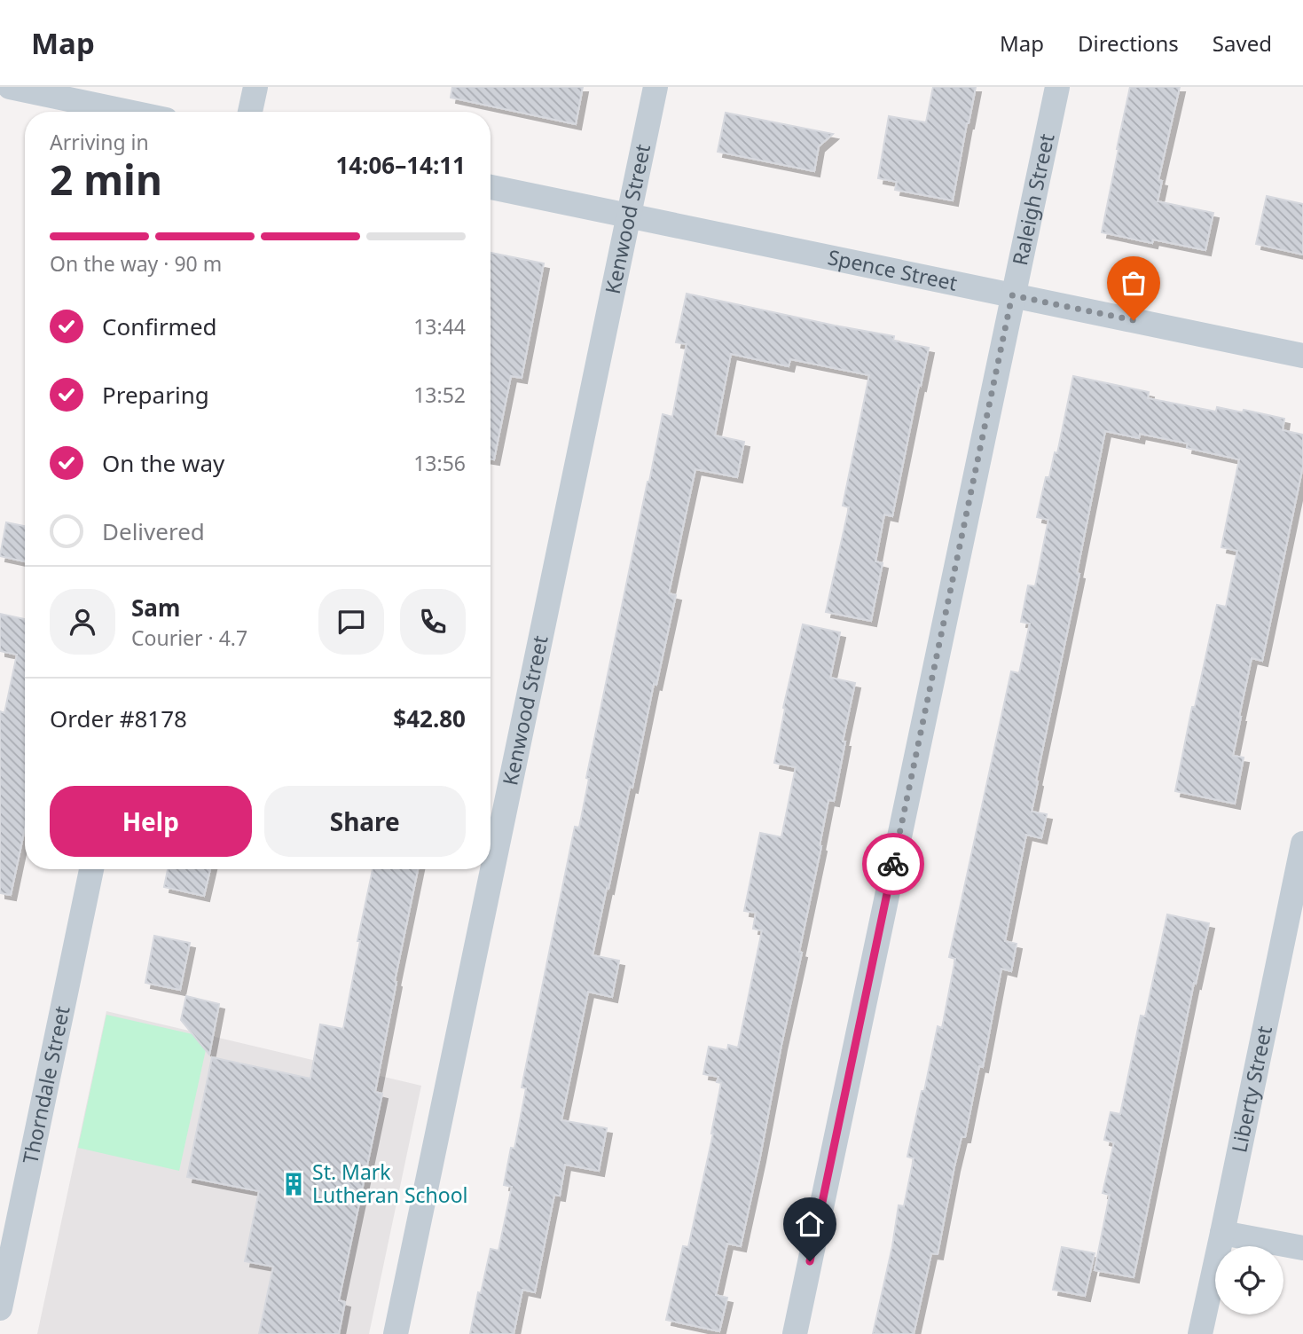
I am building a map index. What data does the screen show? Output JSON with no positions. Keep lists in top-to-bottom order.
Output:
{
  "streets": {
    "street": [
      "Raleigh Street",
      "Kenwood Street",
      "Spence Street",
      "Thorndale Street",
      "Liberty Street"
    ]
  },
  "crossings": [
    ["Raleigh Street", "Spence Street"],
    ["Kenwood Street", "Spence Street"]
  ],
  "places": {
    "building": ["St. Mark Lutheran School"]
  },
  "page": {
    "header": "Map",
    "nav": ["Map", "Directions", "Saved"],
    "heading": ["2 min", "Arriving in", "14:06–14:11"],
    "panel": [
      "Sam",
      "Courier · 4.7",
      "Order #8178",
      "$42.80"
    ],
    "bar": "On the way · 90 m",
    "list": [
      ["Confirmed", "13:44"],
      ["Preparing", "13:52"],
      ["On the way", "13:56"],
      "Delivered"
    ],
    "buttons": ["Help", "Share"]
  }
}
